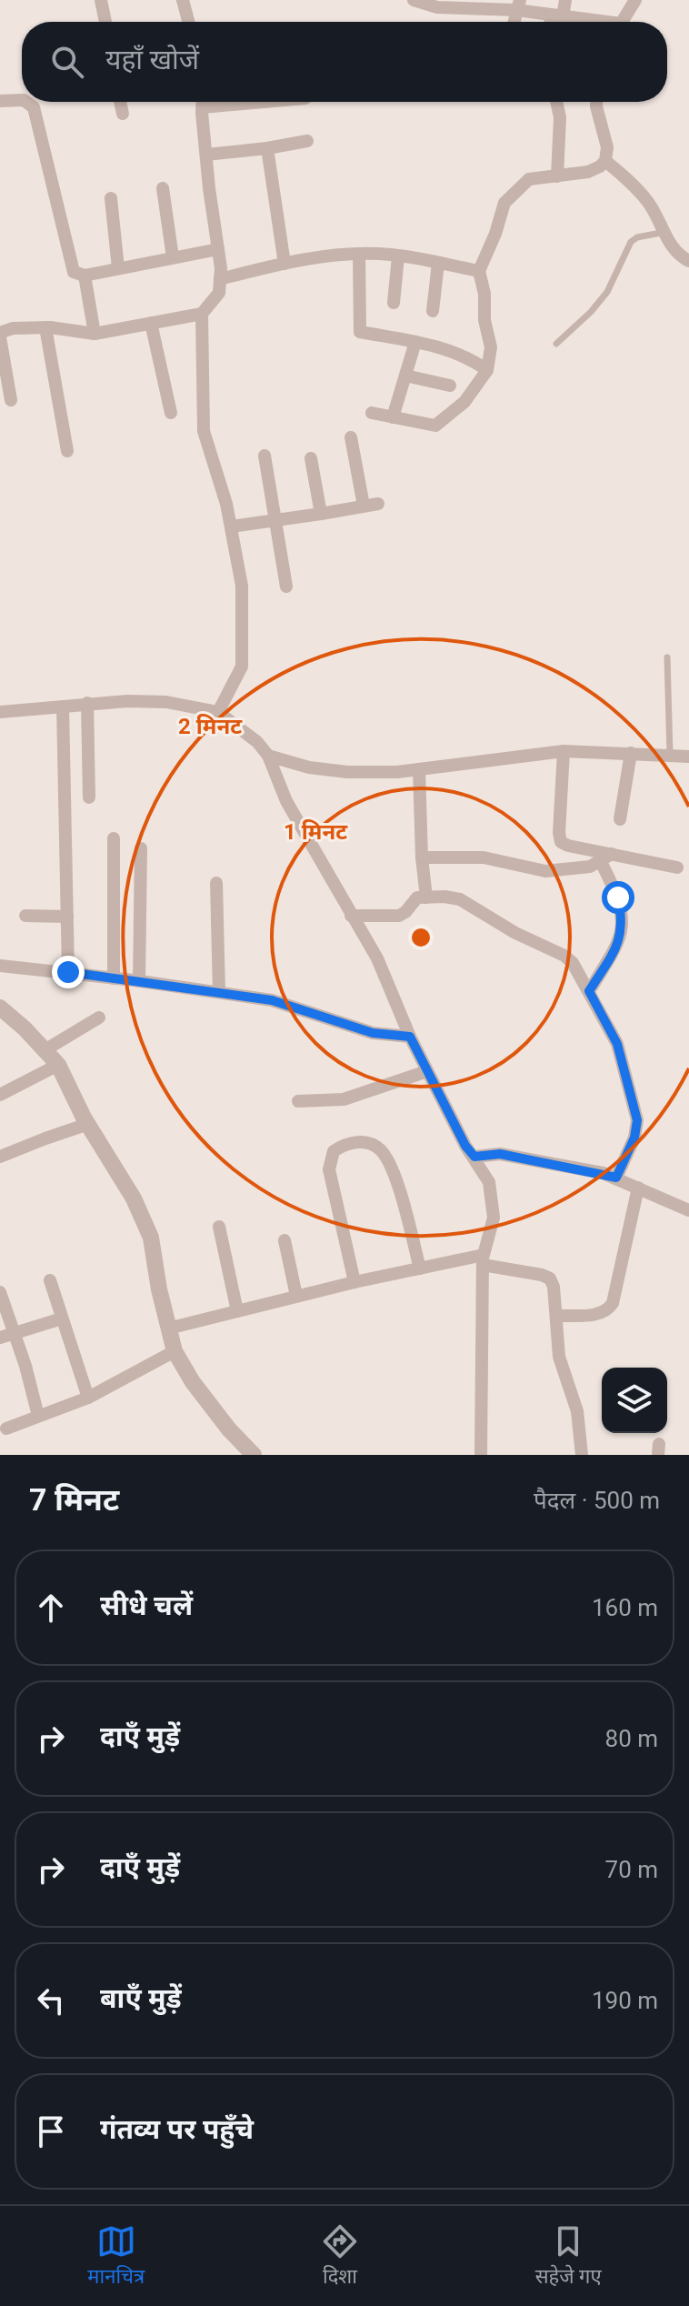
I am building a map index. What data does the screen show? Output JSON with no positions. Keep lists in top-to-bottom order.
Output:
{
  "page": {
    "search": "यहाँ खोजें",
    "heading": ["7 मिनट", "पैदल · 500 m"],
    "list": [
      ["सीधे चलें", "160 m"],
      ["दाएँ मुड़ें", "80 m"],
      ["दाएँ मुड़ें", "70 m"],
      ["बाएँ मुड़ें", "190 m"],
      "गंतव्य पर पहुँचे"
    ],
    "nav": ["मानचित्र", "दिशा", "सहेजे गए"]
  },
  "rings": ["2 मिनट", "1 मिनट"]
}
